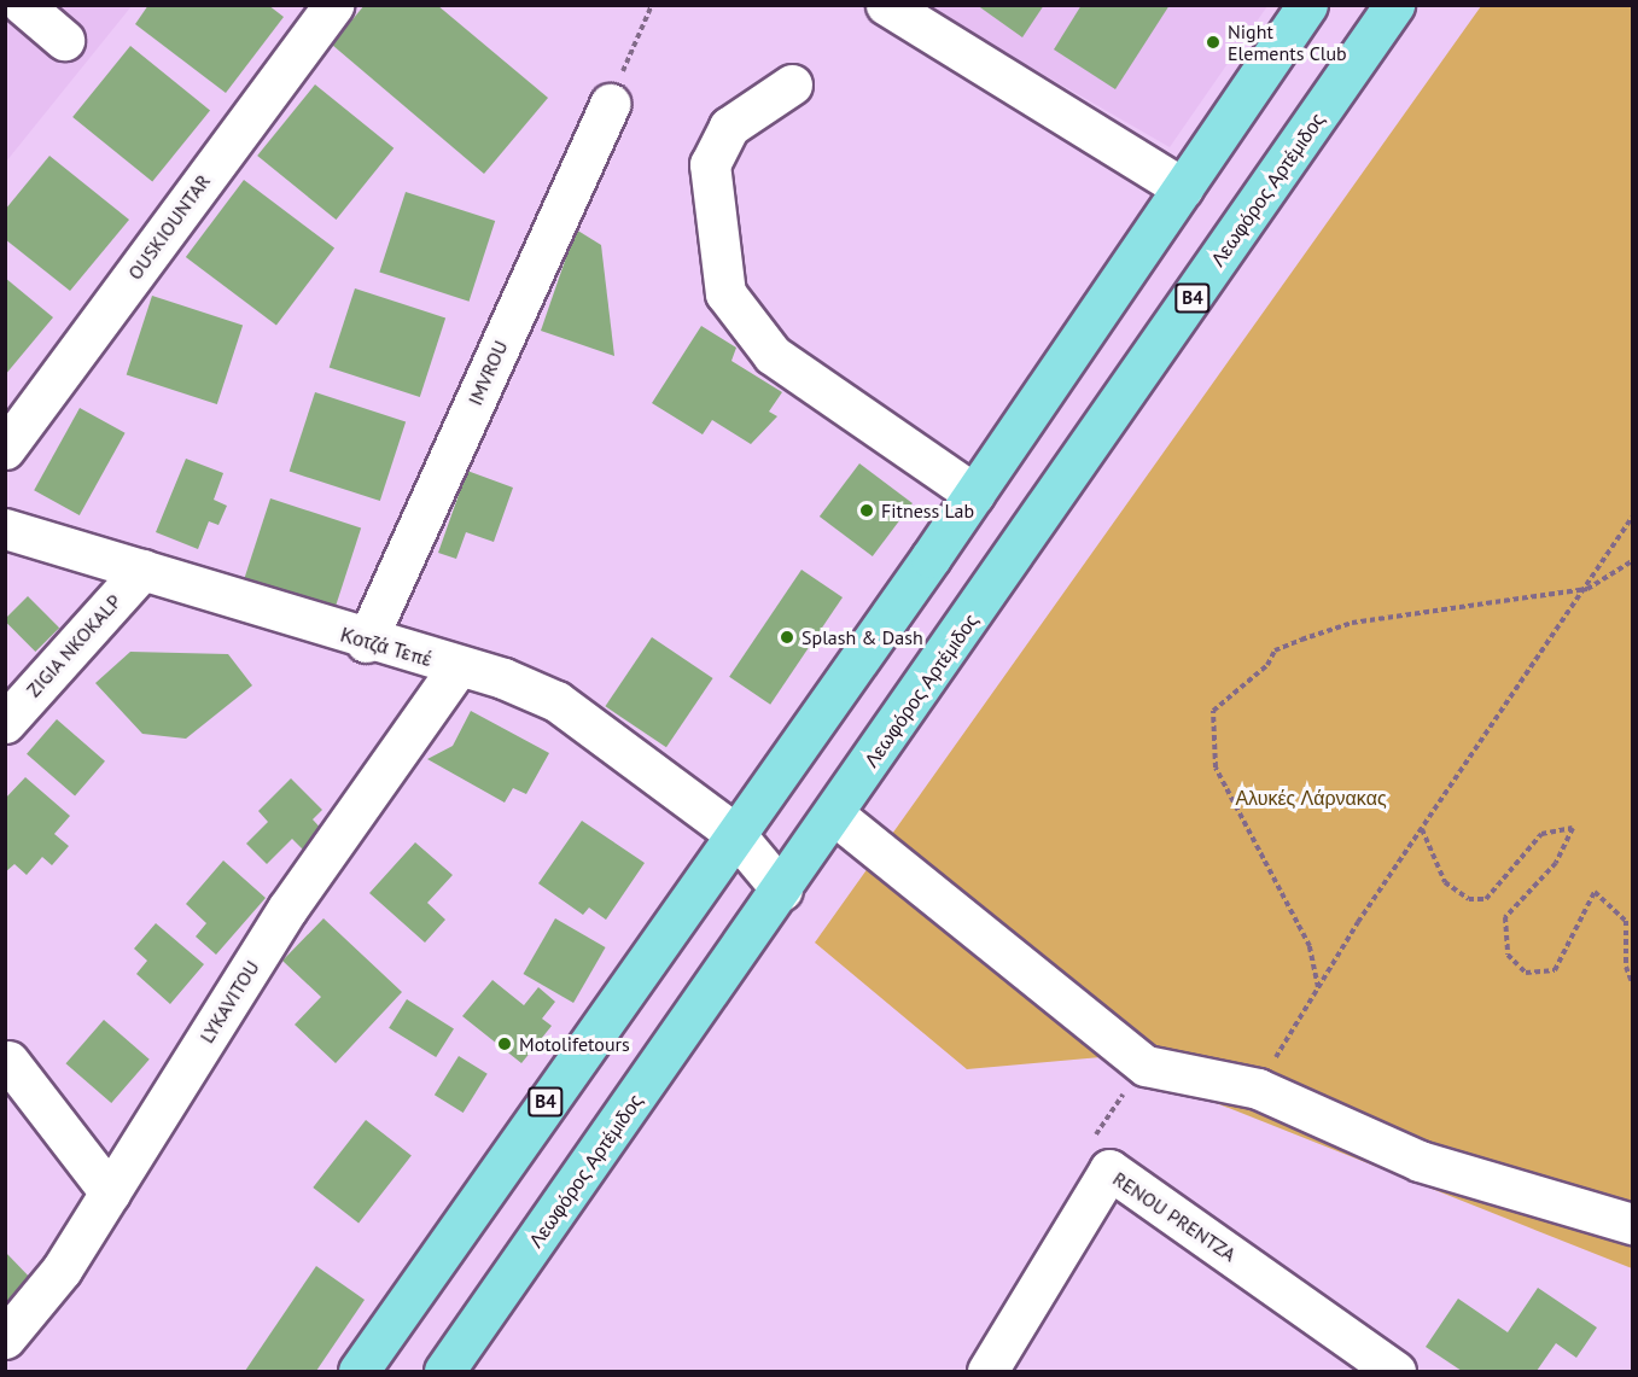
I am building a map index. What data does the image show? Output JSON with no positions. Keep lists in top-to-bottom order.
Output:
{
  "streets": {
    "main road": ["Λεωφόρος Αρτέμιδος", "B4"],
    "street": [
      "OUSKIOUNTAR",
      "IMVROU",
      "ZIGIA NKOKALP",
      "Κοτζά Τεπέ",
      "LYKAVITOU",
      "RENOU PRENTZA"
    ]
  },
  "crossings": [
    ["Λεωφόρος Αρτέμιδος", "Κοτζά Τεπέ"],
    ["B4", "Κοτζά Τεπέ"],
    ["IMVROU", "Κοτζά Τεπέ"],
    ["ZIGIA NKOKALP", "Κοτζά Τεπέ"],
    ["Κοτζά Τεπέ", "LYKAVITOU"]
  ],
  "parks": ["Αλυκές Λάρνακας"],
  "places": [
    "Night Elements Club",
    "Fitness Lab",
    "Splash & Dash",
    "Motolifetours"
  ]
}
